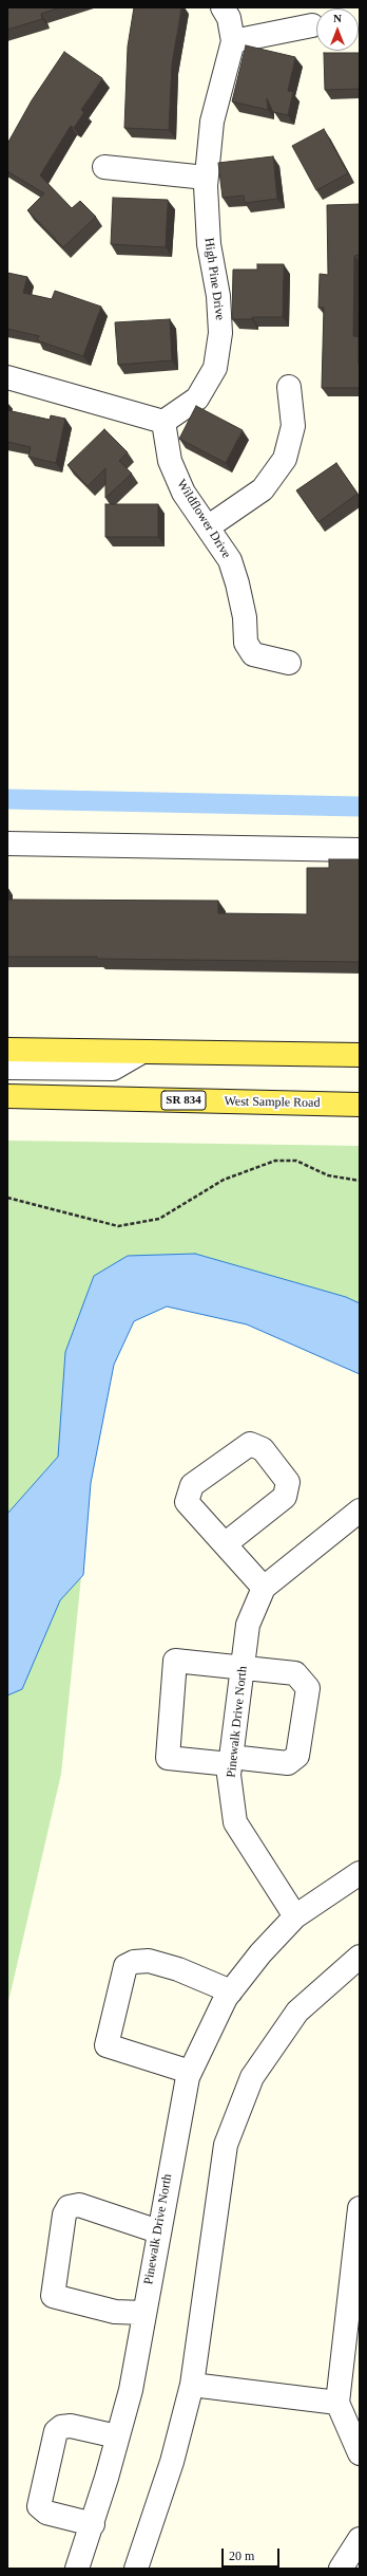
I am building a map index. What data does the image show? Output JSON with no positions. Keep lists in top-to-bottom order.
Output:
{
  "streets": {
    "main road": ["SR 834", "West Sample Road"],
    "street": ["High Pine Drive", "Wildflower Drive", "Pinewalk Drive North"]
  },
  "crossings": [
    ["High Pine Drive", "Wildflower Drive"]
  ],
  "scale_bar": "20 m",
  "north": "top"
}
